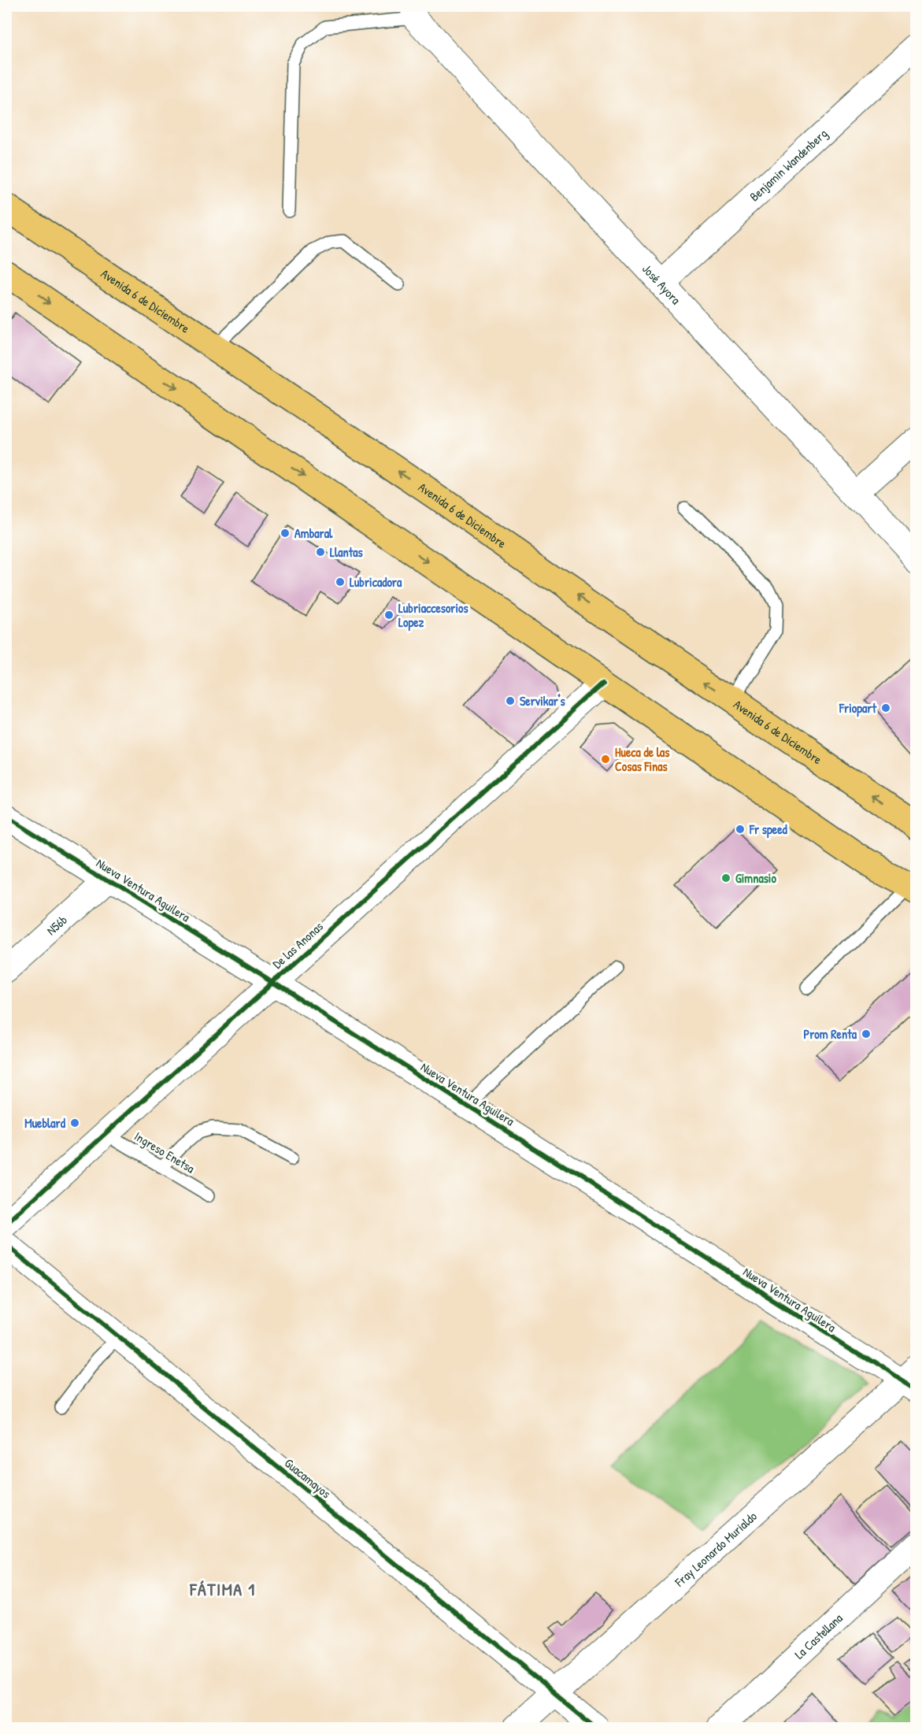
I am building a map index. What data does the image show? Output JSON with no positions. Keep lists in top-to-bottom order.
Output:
{
  "streets": {
    "main road": ["Avenida 6 de Diciembre"],
    "street": [
      "Benjamin Wandenberg",
      "José Ayora",
      "Nueva Ventura Aguilera",
      "N56b",
      "De las Anonas",
      "Guacamayos",
      "Fray Leonardo Murialdo",
      "La Castellana"
    ],
    "lane": ["Ingreso Enetsa"]
  },
  "crossings": [
    ["Benjamin Wandenberg", "José Ayora"],
    ["Nueva Ventura Aguilera", "N56b"],
    ["Nueva Ventura Aguilera", "De las Anonas"],
    ["Nueva Ventura Aguilera", "Fray Leonardo Murialdo"],
    ["De las Anonas", "Ingreso Enetsa"],
    ["Guacamayos", "Fray Leonardo Murialdo"]
  ],
  "districts": ["FÁTIMA 1"],
  "places": [
    "Ambaral",
    "Llantas",
    "Lubricadora",
    "Lubriaccesorios Lopez",
    "Servikar's",
    "Friopart",
    "Hueca de las Cosas Finas",
    "Fr speed",
    "Gimnasio",
    "Prom Renta",
    "Mueblard"
  ]
}
